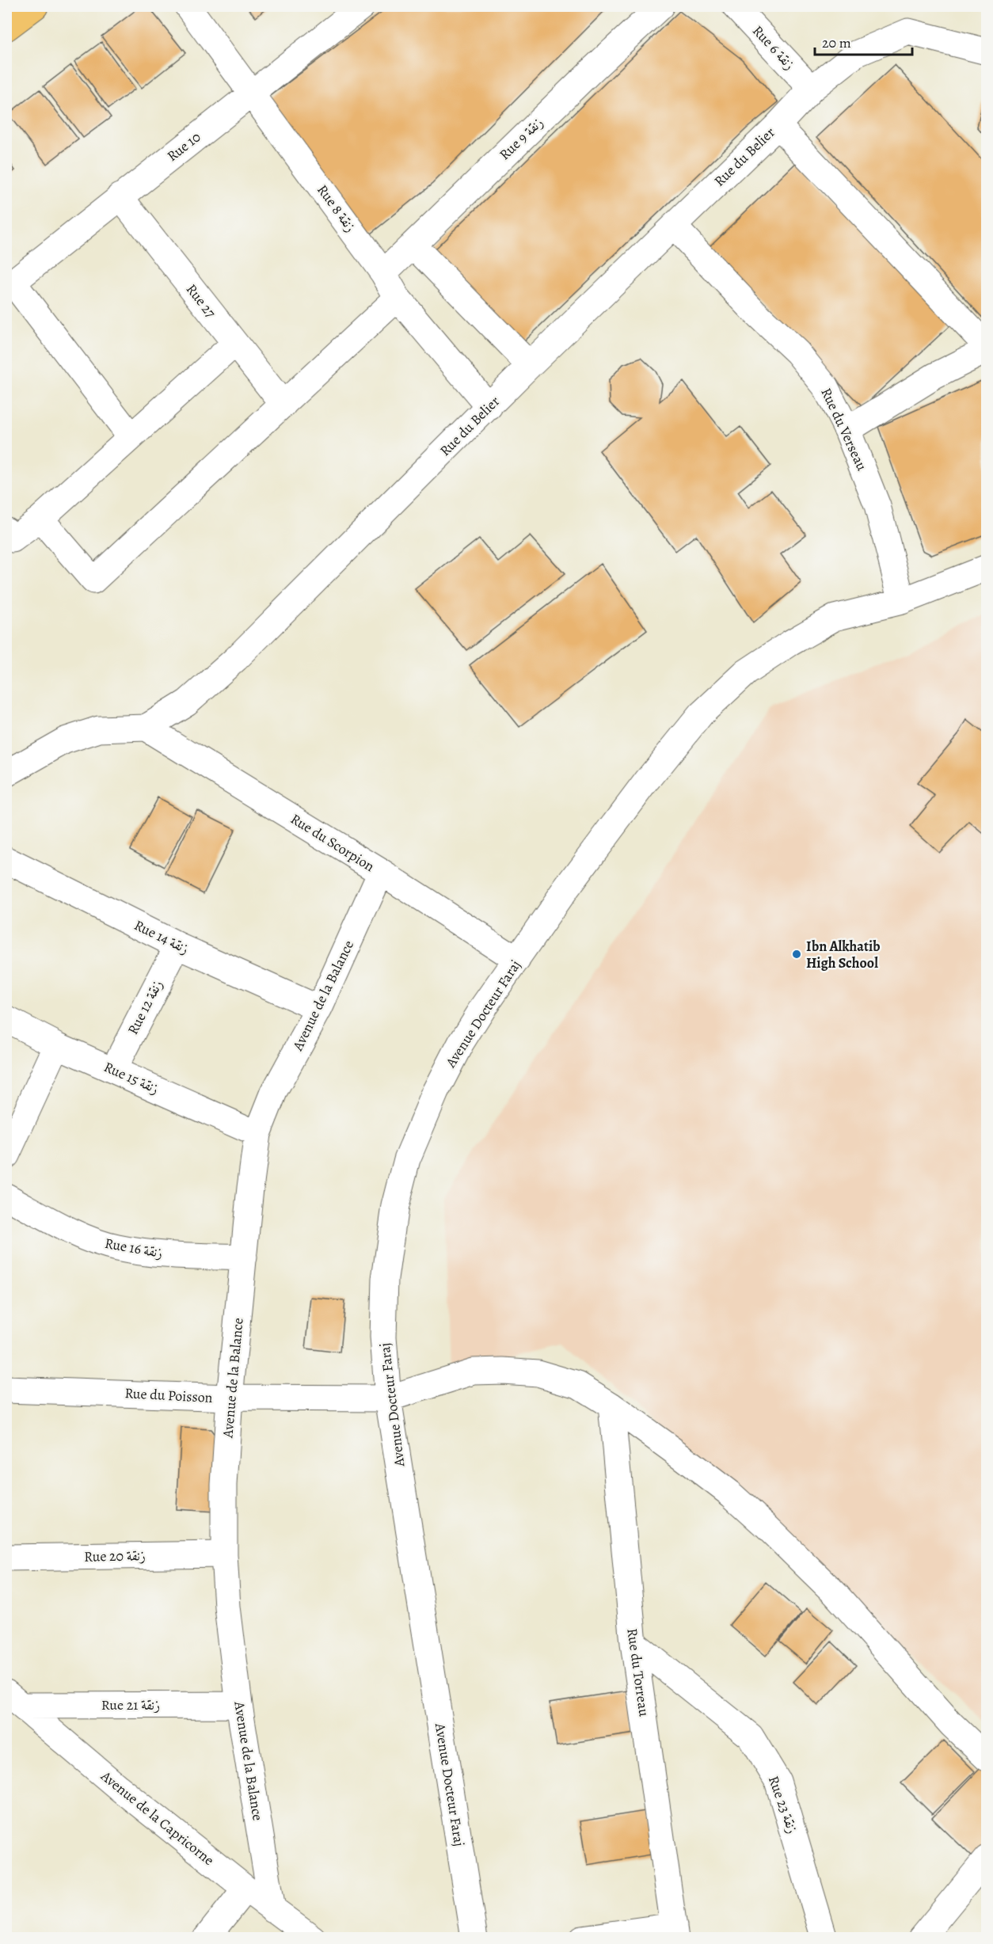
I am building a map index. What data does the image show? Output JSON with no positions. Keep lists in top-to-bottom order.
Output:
{
  "streets": {
    "street": [
      "Rue 6 زنقة",
      "Rue 9 زنقة",
      "Rue 10",
      "Rue du Belier",
      "Rue 8 زنقة",
      "Rue 27",
      "Rue du Verseau",
      "Rue du Scorpion",
      "Rue 14 زنقة",
      "Avenue de la Balance",
      "Rue 12 زنقة",
      "Avenue Docteur Faraj",
      "Rue 15 زنقة",
      "Rue 16 زنقة",
      "Rue du Poisson",
      "Rue 20 زنقة",
      "Rue du Torreau",
      "Rue 21 زنقة",
      "Rue 23 زنقة",
      "Avenue de la Capricorne"
    ]
  },
  "crossings": [
    ["Rue 6 زنقة", "Rue du Belier"],
    ["Rue 9 زنقة", "Rue 8 زنقة"],
    ["Rue 10", "Rue 8 زنقة"],
    ["Rue 10", "Rue 27"],
    ["Rue du Belier", "Rue 8 زنقة"],
    ["Rue du Belier", "Rue du Verseau"],
    ["Rue du Belier", "Rue du Scorpion"],
    ["Rue du Verseau", "Avenue Docteur Faraj"],
    ["Rue du Scorpion", "Avenue de la Balance"],
    ["Rue du Scorpion", "Avenue Docteur Faraj"],
    ["Rue 14 زنقة", "Avenue de la Balance"],
    ["Rue 14 زنقة", "Rue 12 زنقة"],
    ["Avenue de la Balance", "Rue 15 زنقة"],
    ["Avenue de la Balance", "Rue 16 زنقة"],
    ["Avenue de la Balance", "Rue du Poisson"],
    ["Avenue de la Balance", "Rue 20 زنقة"],
    ["Avenue de la Balance", "Rue 21 زنقة"],
    ["Avenue de la Balance", "Avenue de la Capricorne"],
    ["Rue 12 زنقة", "Rue 15 زنقة"],
    ["Avenue Docteur Faraj", "Rue du Poisson"],
    ["Rue du Poisson", "Rue du Torreau"],
    ["Rue du Torreau", "Rue 23 زنقة"],
    ["Rue 21 زنقة", "Avenue de la Capricorne"]
  ],
  "places": ["Ibn Alkhatib High School"],
  "scale_bar": "20 m"
}
